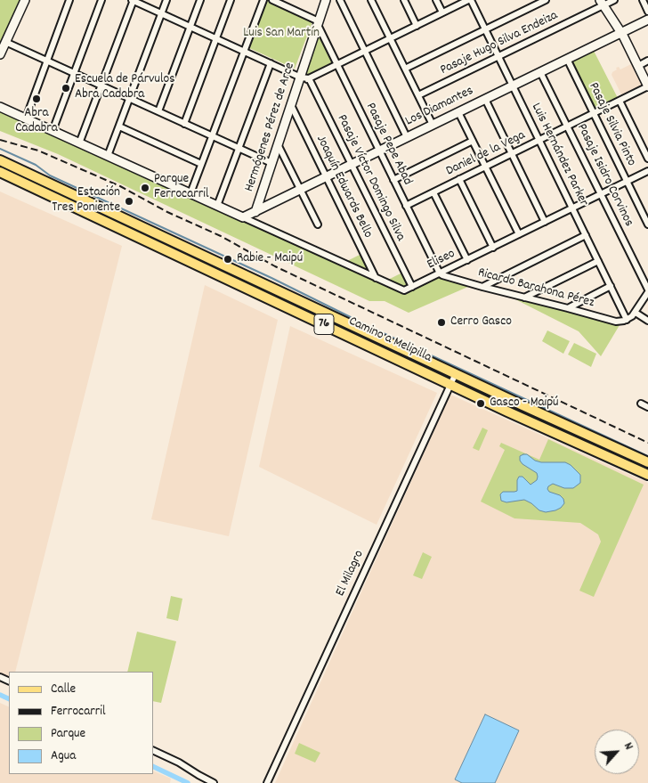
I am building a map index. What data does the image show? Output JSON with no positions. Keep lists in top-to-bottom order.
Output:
{
  "streets": {
    "main road": ["76", "Camino a Melipilla"],
    "street": [
      "Pasaje Hugo Silva Endeiza",
      "Los Diamantes",
      "Pasaje Silvia Pinto",
      "Hermógenes Pérez de Arce",
      "Pasaje Pepe Abad",
      "Daniel de la Vega",
      "Luis Hernández Parker",
      "Pasaje Isidro Corvinos",
      "Pasaje Víctor Domingo Silva",
      "Joaquín Edwards Bello",
      "Eliseo",
      "Ricardo Barahona Pérez",
      "El Milagro"
    ]
  },
  "crossings": [
    ["Pasaje Hugo Silva Endeiza", "Luis Hernández Parker"],
    ["Los Diamantes", "Pasaje Silvia Pinto"],
    ["Los Diamantes", "Hermógenes Pérez de Arce"],
    ["Los Diamantes", "Pasaje Pepe Abad"],
    ["Los Diamantes", "Luis Hernández Parker"],
    ["Los Diamantes", "Pasaje Isidro Corvinos"],
    ["Los Diamantes", "Pasaje Víctor Domingo Silva"],
    ["Los Diamantes", "Joaquín Edwards Bello"],
    ["Los Diamantes", "Eliseo"],
    ["Pasaje Silvia Pinto", "Daniel de la Vega"],
    ["Pasaje Silvia Pinto", "Eliseo"],
    ["Hermógenes Pérez de Arce", "Pasaje Pepe Abad"],
    ["Hermógenes Pérez de Arce", "Joaquín Edwards Bello"],
    ["Pasaje Pepe Abad", "Daniel de la Vega"],
    ["Pasaje Pepe Abad", "Eliseo"],
    ["Pasaje Pepe Abad", "Ricardo Barahona Pérez"],
    ["Daniel de la Vega", "Luis Hernández Parker"],
    ["Daniel de la Vega", "Pasaje Isidro Corvinos"],
    ["Luis Hernández Parker", "Eliseo"],
    ["Luis Hernández Parker", "Ricardo Barahona Pérez"],
    ["Pasaje Isidro Corvinos", "Eliseo"],
    ["Pasaje Víctor Domingo Silva", "Eliseo"],
    ["Joaquín Edwards Bello", "Eliseo"],
    ["Eliseo", "Ricardo Barahona Pérez"],
    ["Camino a Melipilla", "El Milagro"]
  ],
  "parks": ["Luis San Martín"],
  "places": [
    "Escuela de Párvulos Abra Cadabra",
    "Abra Cadabra",
    "Parque Ferrocarril",
    "Estación Tres Poniente",
    "Rabie - Maipú",
    "Cerro Gasco",
    "Gasco - Maipú"
  ],
  "legend": [
    "Calle",
    "Ferrocarril",
    "Parque",
    "Agua"
  ],
  "north": "top right"
}
